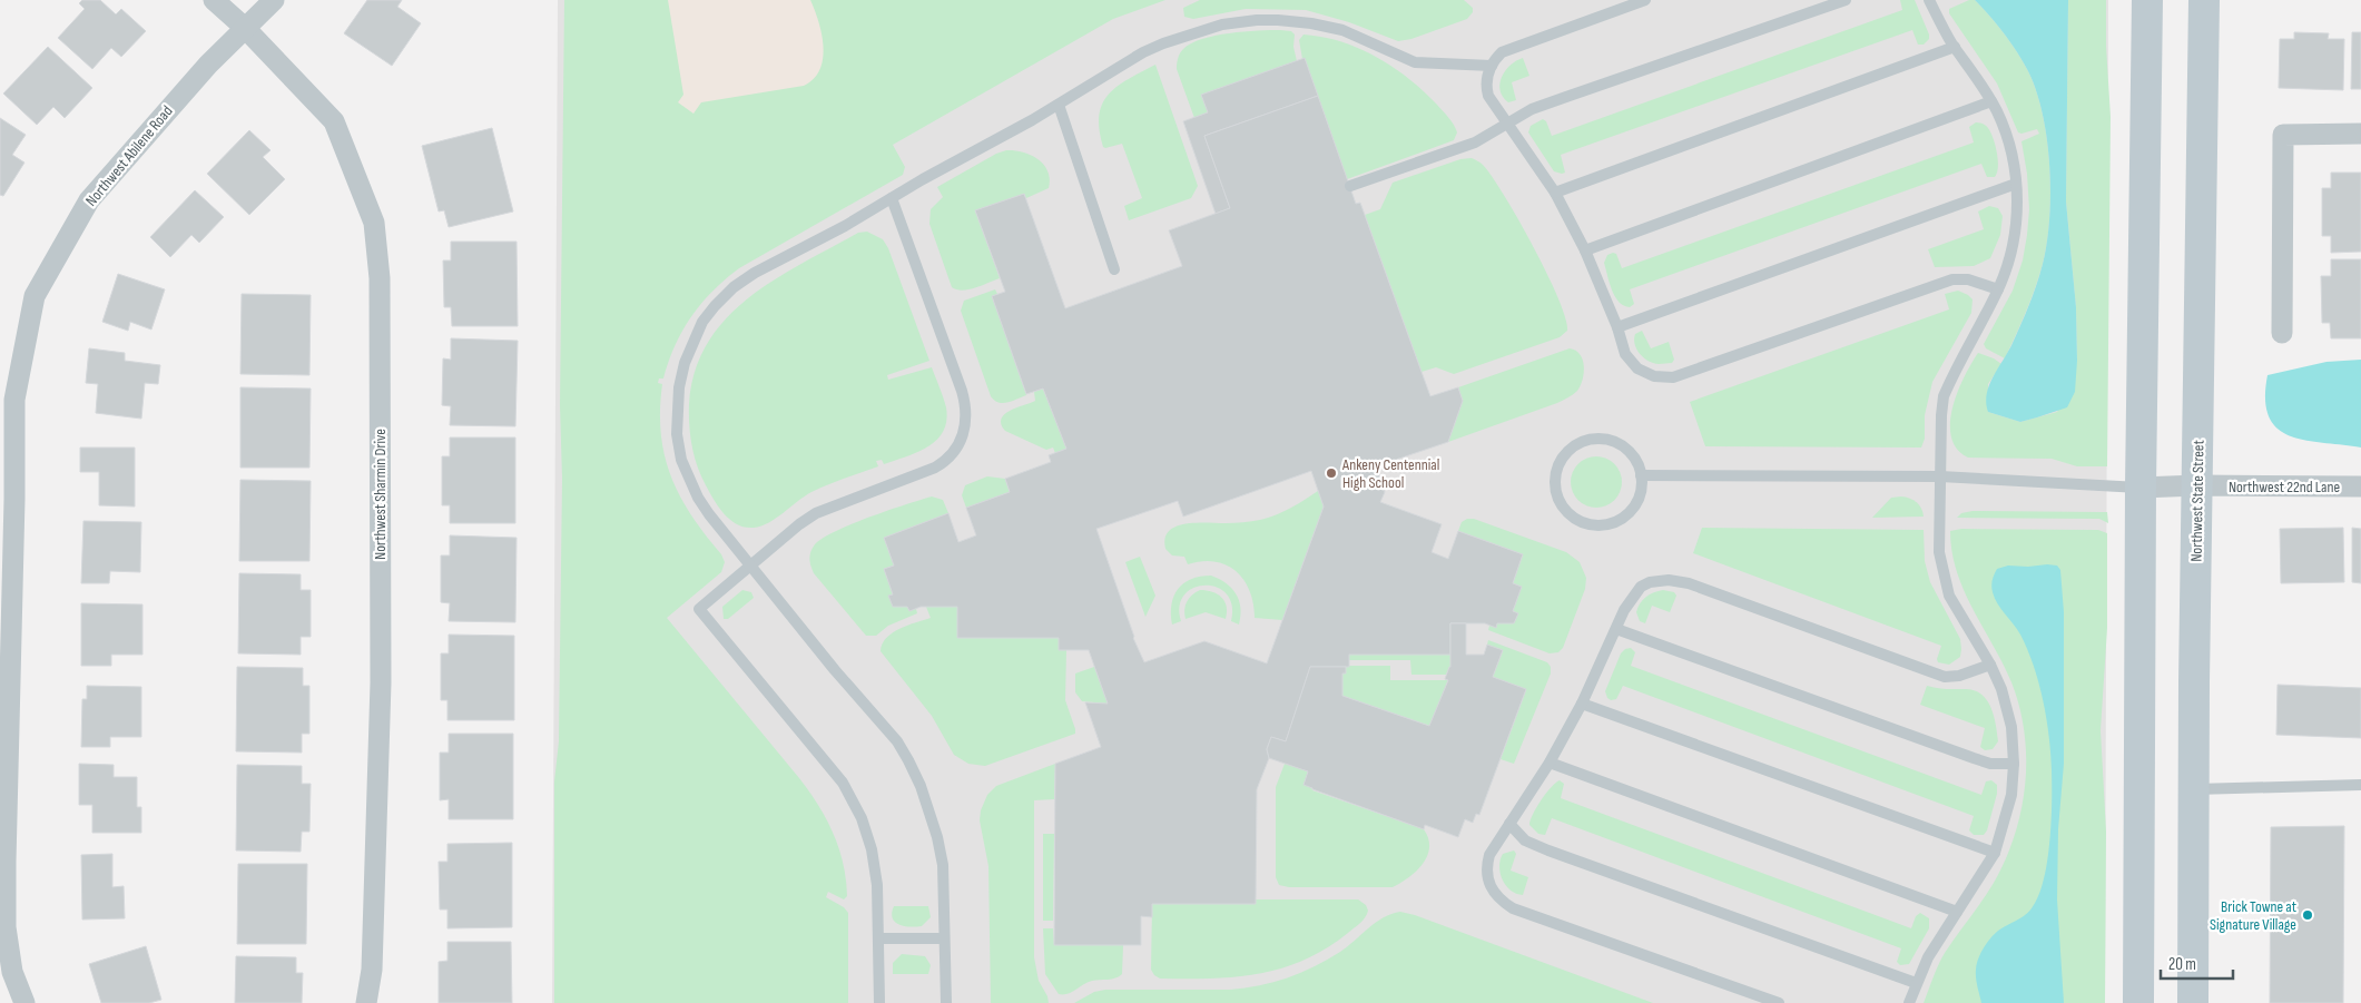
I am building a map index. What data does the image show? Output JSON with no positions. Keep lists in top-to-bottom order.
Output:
{
  "streets": {
    "main road": ["Northwest State Street"],
    "street": ["Northwest Abilene Road", "Northwest 22nd Lane", "Northwest Sharmin Drive"]
  },
  "crossings": [
    ["Northwest Abilene Road", "Northwest Sharmin Drive"],
    ["Northwest 22nd Lane", "Northwest State Street"]
  ],
  "places": ["Ankeny Centennial High School", "Brick Towne at Signature Village"],
  "scale_bar": "20 m"
}
